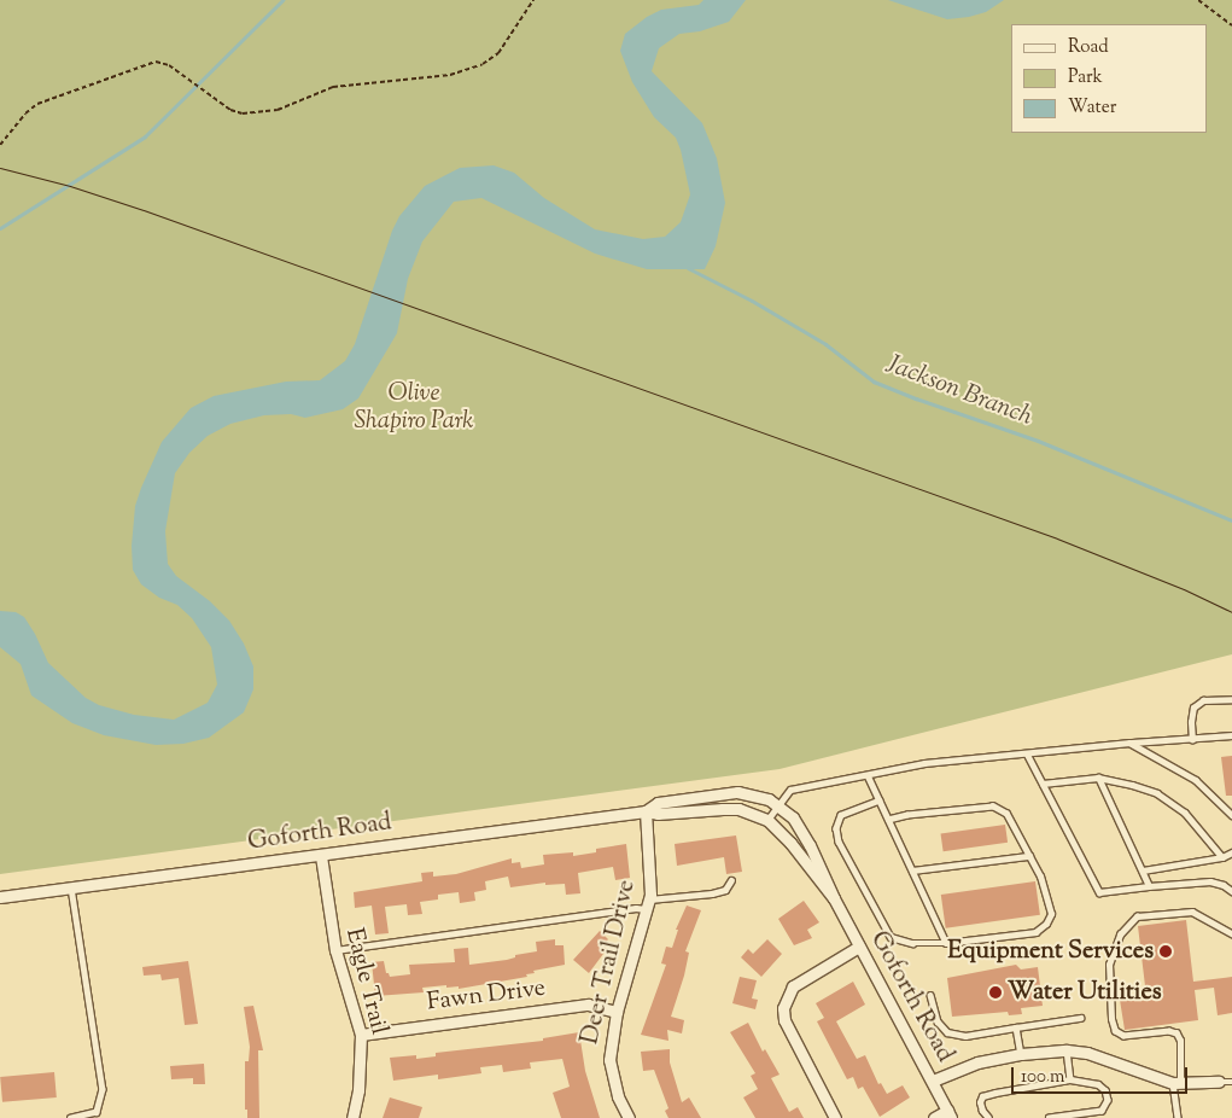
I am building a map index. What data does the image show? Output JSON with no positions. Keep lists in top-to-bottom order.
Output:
{
  "streets": {
    "street": [
      "Goforth Road",
      "Deer Trail Drive",
      "Eagle Trail",
      "Fawn Drive"
    ]
  },
  "crossings": [
    ["Goforth Road", "Deer Trail Drive"],
    ["Goforth Road", "Eagle Trail"],
    ["Deer Trail Drive", "Fawn Drive"],
    ["Eagle Trail", "Fawn Drive"]
  ],
  "water": ["Jackson Branch"],
  "parks": ["Olive Shapiro Park"],
  "places": ["Equipment Services", "Water Utilities"],
  "legend": ["Road", "Park", "Water"],
  "scale_bar": "100 m"
}
